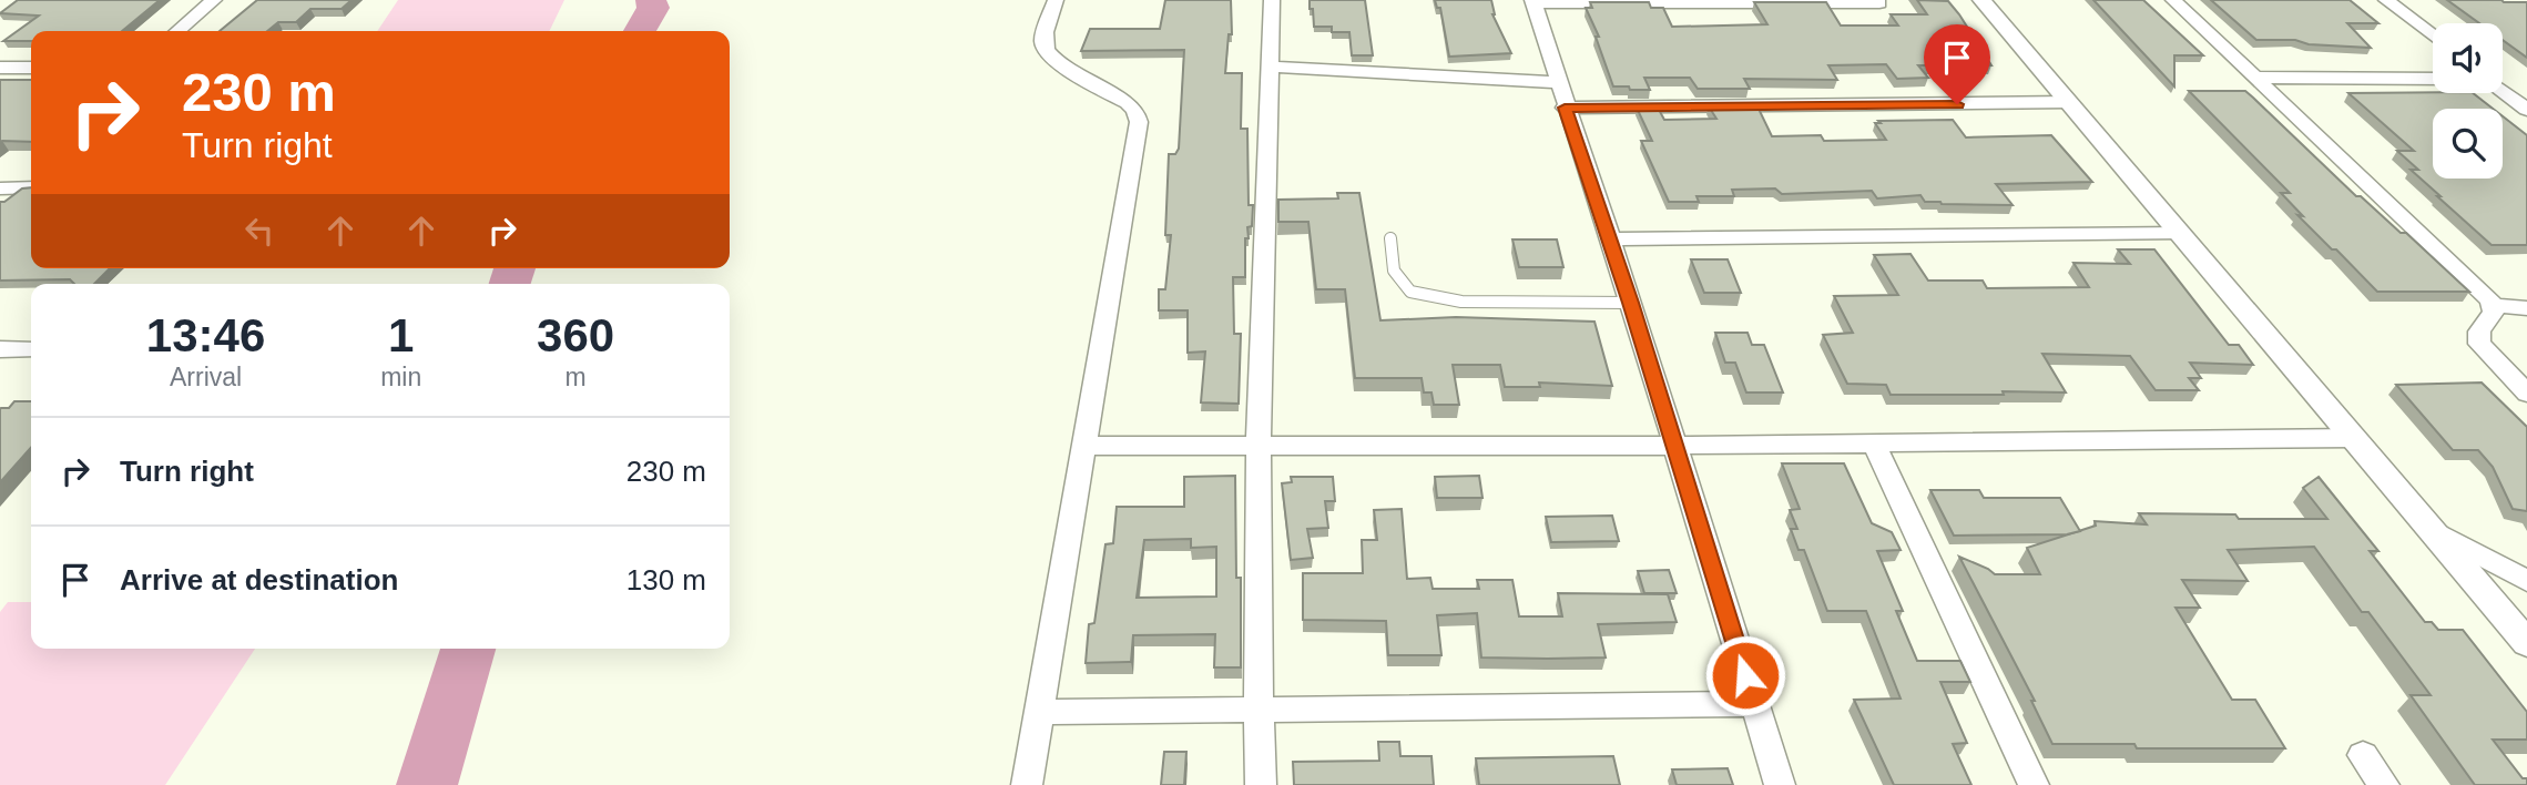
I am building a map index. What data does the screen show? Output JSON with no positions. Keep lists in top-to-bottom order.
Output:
{
  "page": {
    "turn": ["230 m", "Turn right"],
    "eta": [
      "13:46",
      "Arrival",
      "1",
      "min",
      "360",
      "m"
    ],
    "list": [
      {
        "name": "Turn right",
        "value": "230 m"
      },
      {
        "name": "Arrive at destination",
        "value": "130 m"
      }
    ]
  }
}
